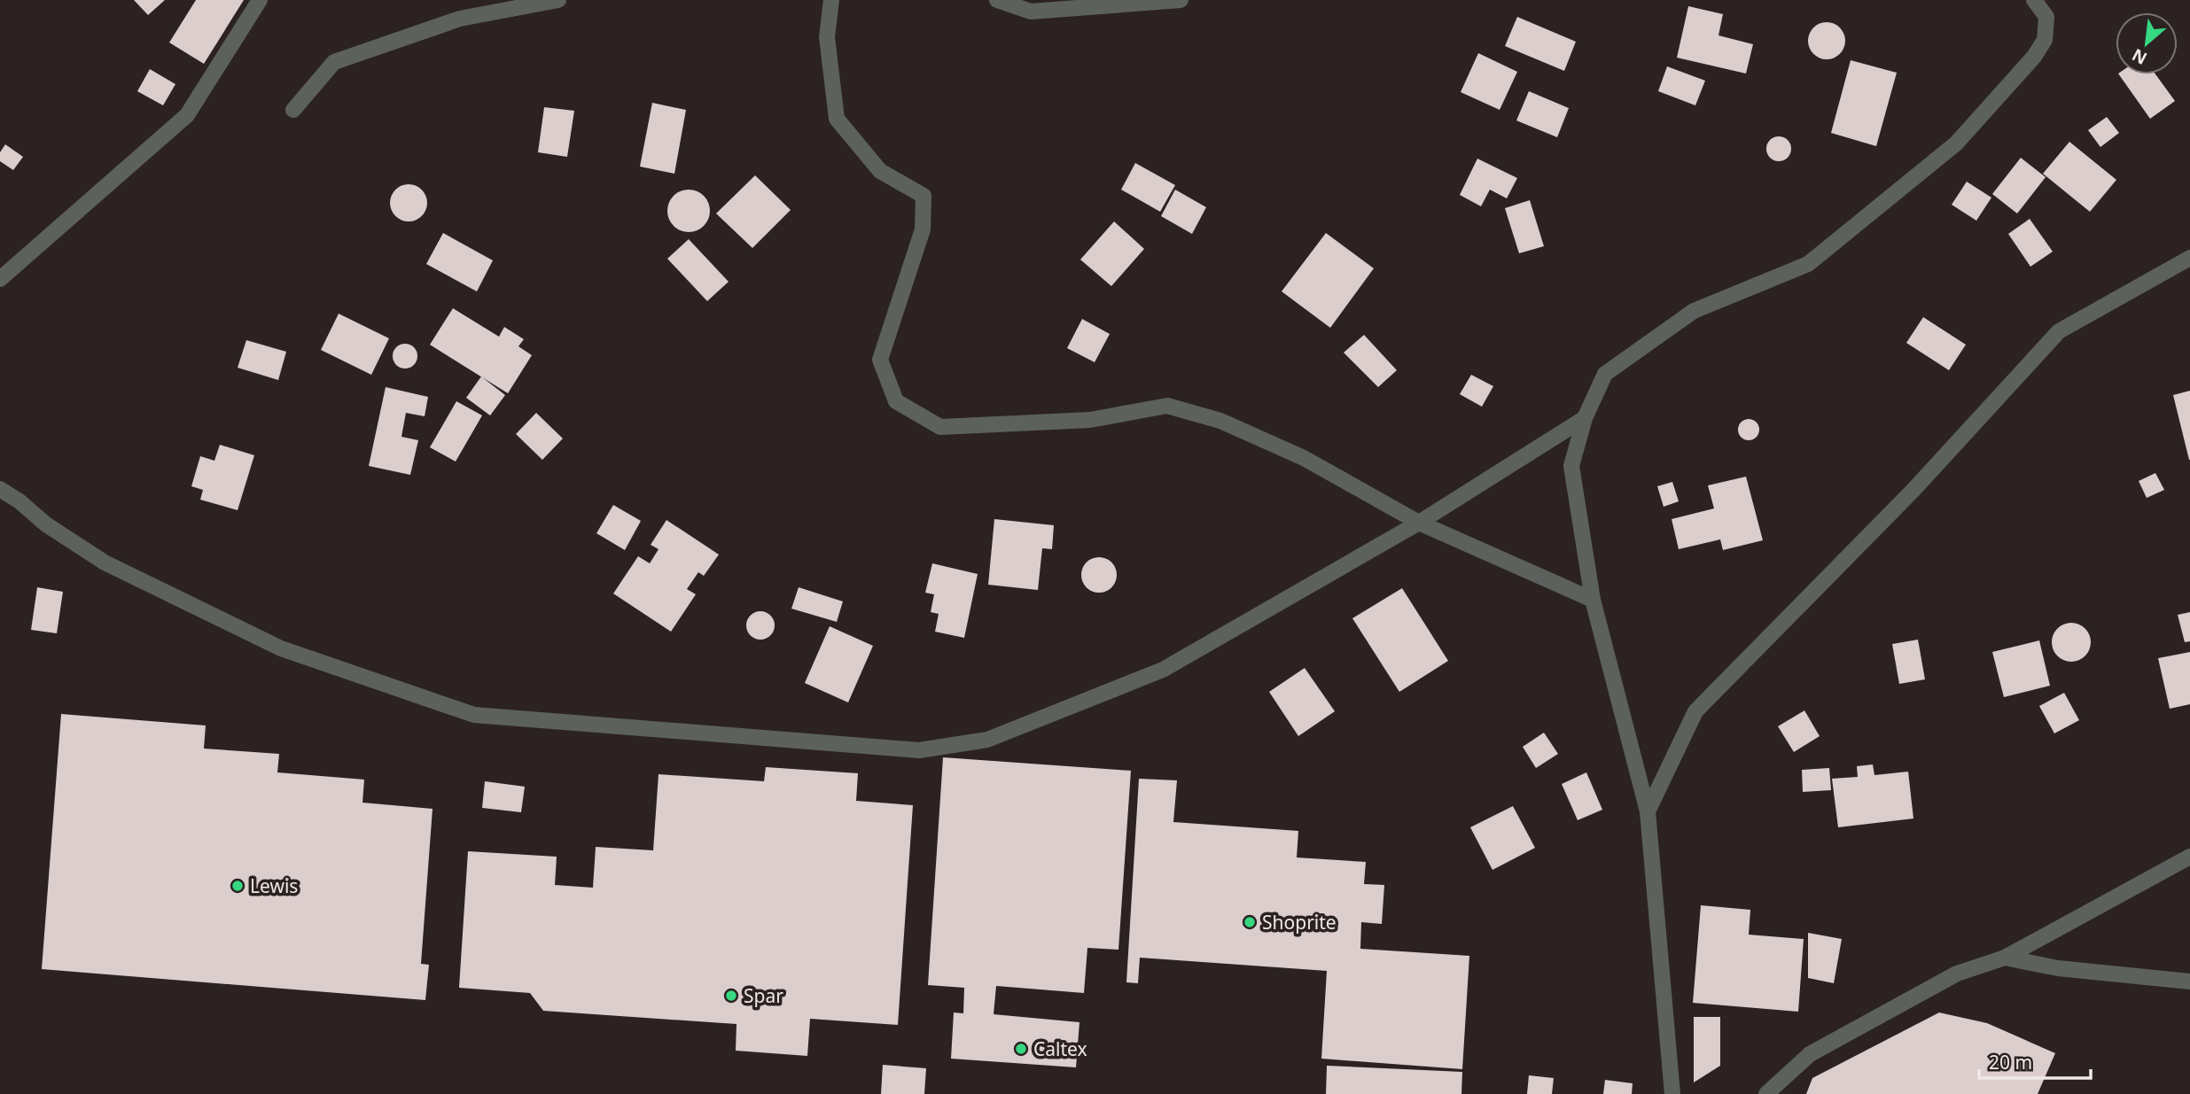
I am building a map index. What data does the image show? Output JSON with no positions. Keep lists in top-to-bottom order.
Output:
{
  "places": [
    "Lewis",
    "Shoprite",
    "Spar",
    "Caltex"
  ],
  "scale_bar": "20 m",
  "north": "bottom left"
}
